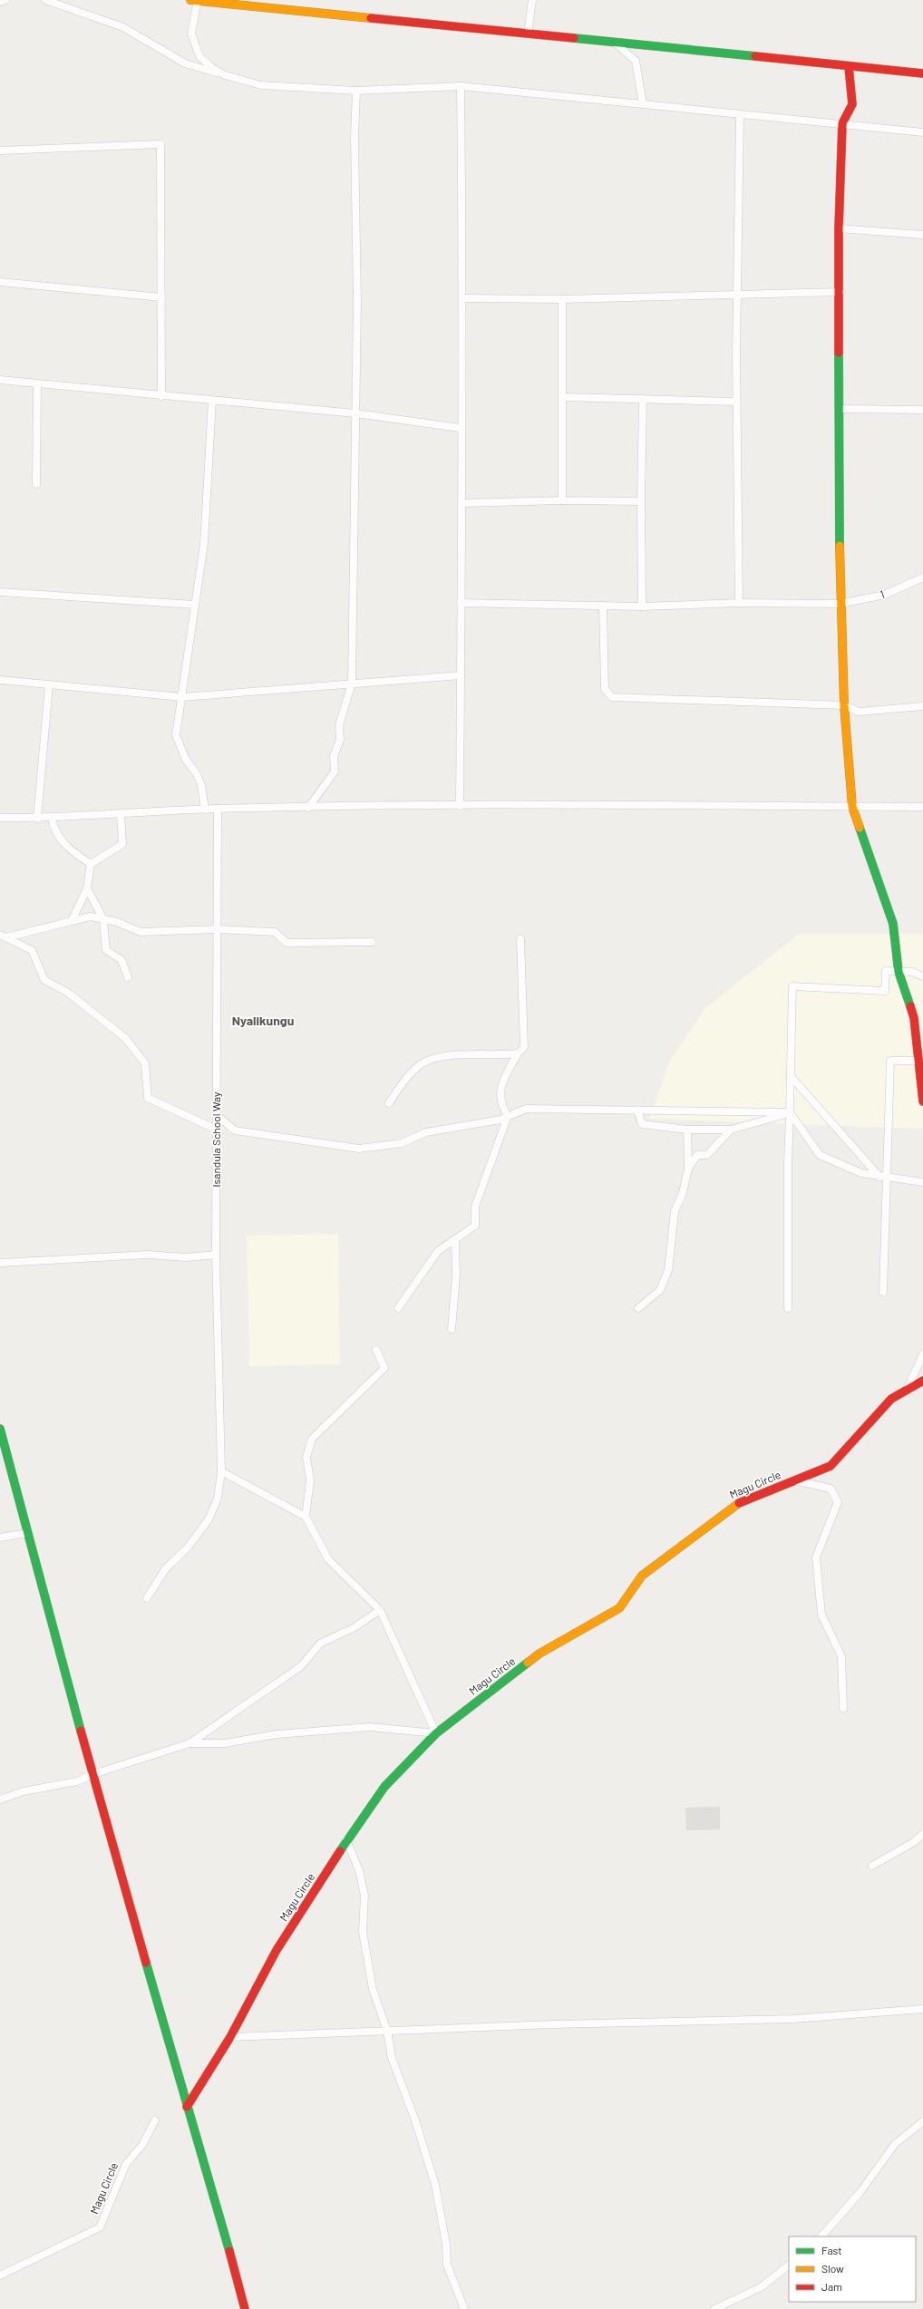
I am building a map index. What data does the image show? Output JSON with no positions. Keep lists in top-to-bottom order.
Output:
{
  "streets": {
    "main road": ["Magu Circle"],
    "street": ["1", "Isandula School Way"]
  },
  "districts": ["Nyalikungu"],
  "legend": ["Fast", "Slow", "Jam"]
}
